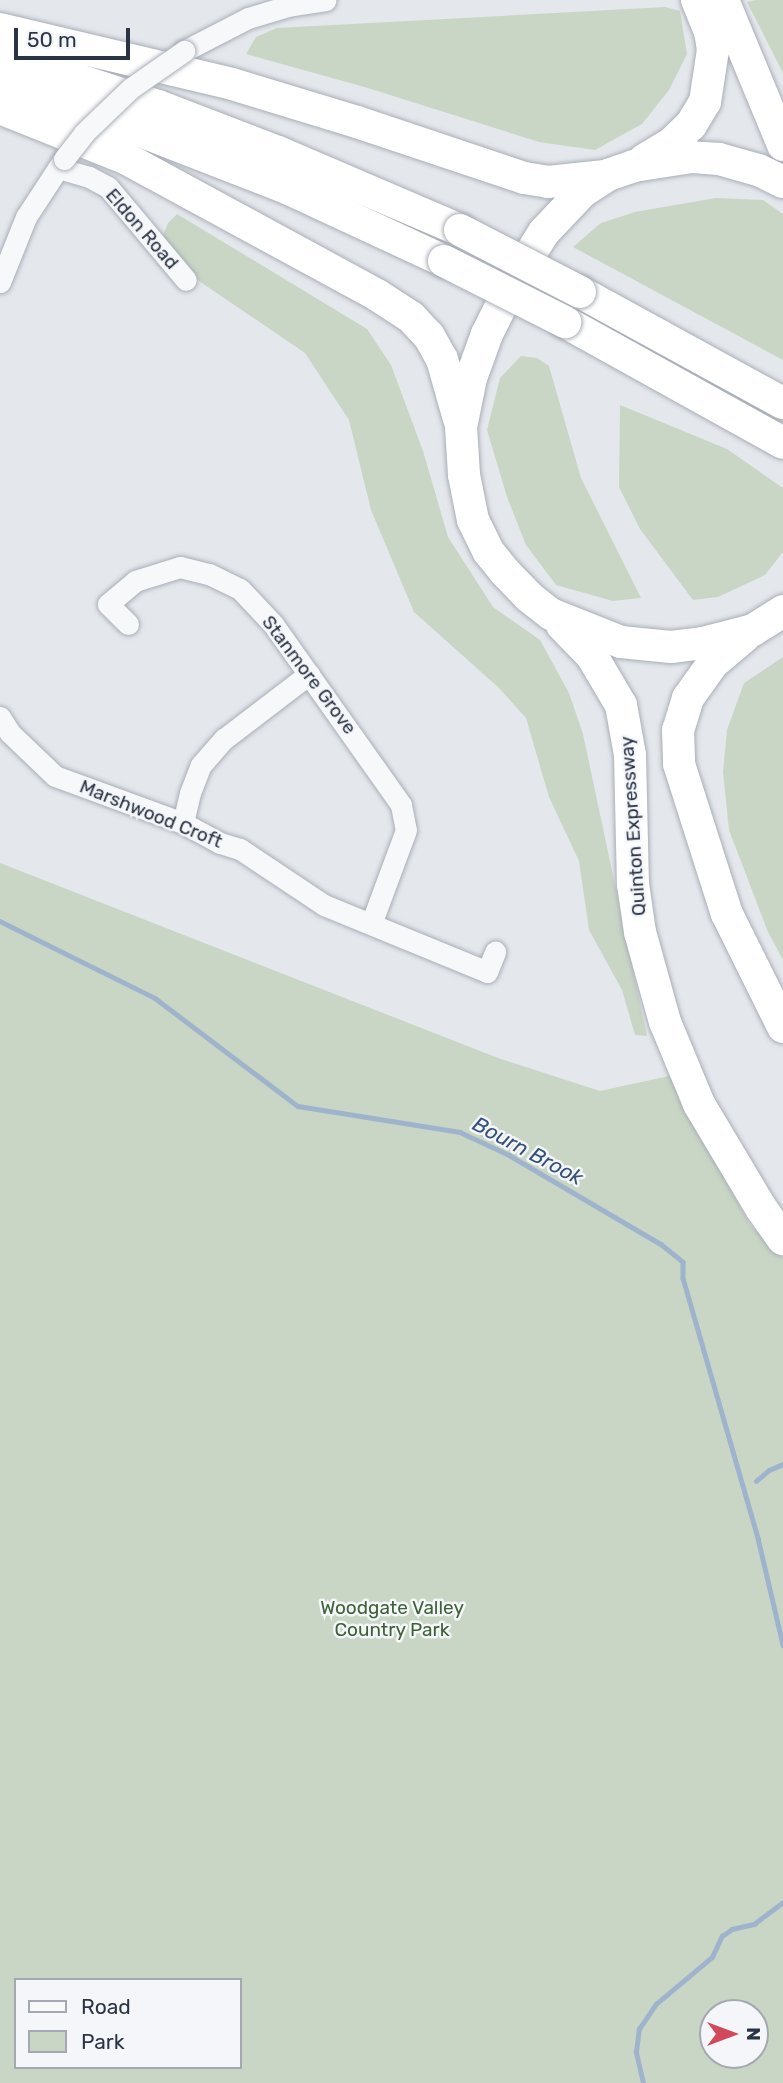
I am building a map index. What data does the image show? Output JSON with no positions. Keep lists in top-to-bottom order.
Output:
{
  "streets": {
    "highway": ["Quinton Expressway"],
    "street": ["Eldon Road", "Stanmore Grove", "Marshwood Croft"]
  },
  "crossings": [
    ["Stanmore Grove", "Marshwood Croft"]
  ],
  "water": ["Bourn Brook"],
  "parks": ["Woodgate Valley Country Park"],
  "legend": ["Road", "Park"],
  "scale_bar": "50 m",
  "north": "right"
}
